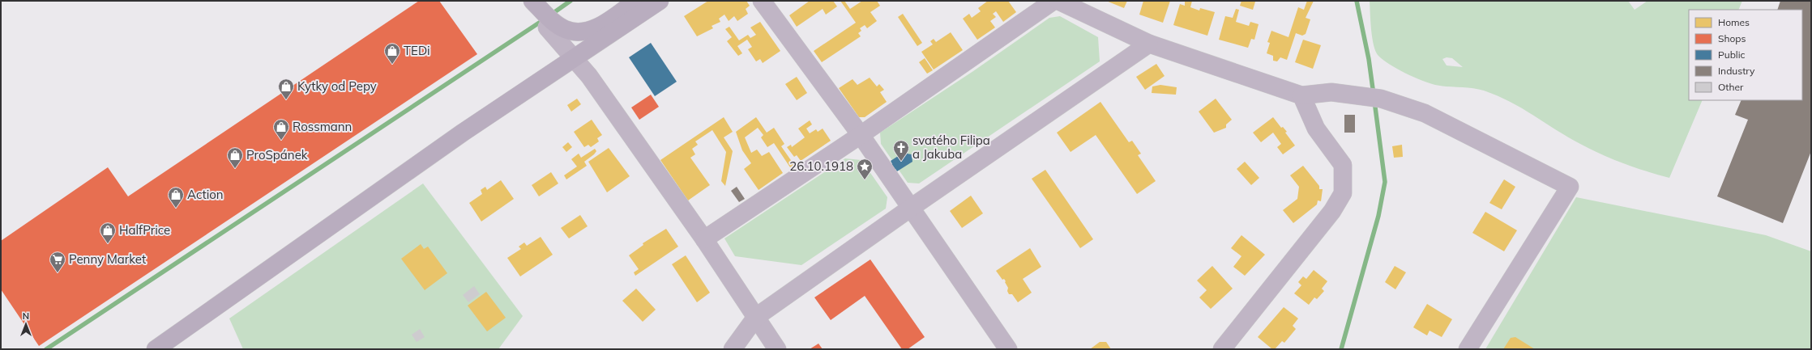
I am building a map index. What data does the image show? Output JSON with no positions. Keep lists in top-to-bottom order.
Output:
{
  "places": {
    "shop": [
      "TEDi",
      "Kytky od Pepy",
      "Rossmann",
      "ProSpánek",
      "Action",
      "HalfPrice"
    ],
    "church": ["svatého Filipa a Jakuba"],
    "place": ["26.10.1918"],
    "supermarket": ["Penny Market"]
  },
  "legend": [
    "Homes",
    "Shops",
    "Public",
    "Industry",
    "Other"
  ],
  "north": "top"
}
